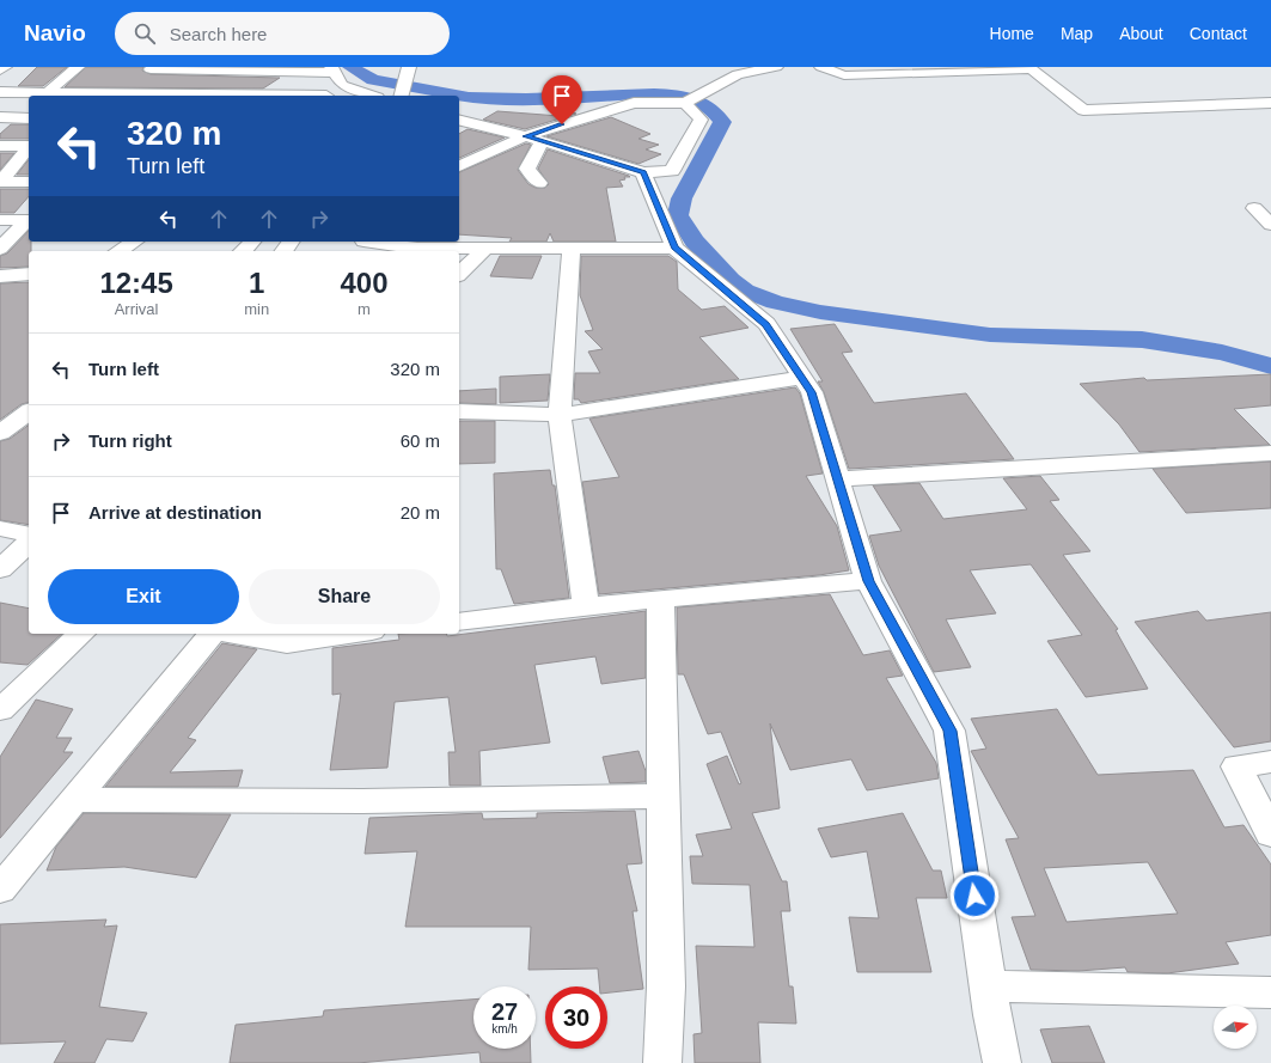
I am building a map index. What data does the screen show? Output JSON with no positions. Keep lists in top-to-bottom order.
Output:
{
  "north": "right",
  "page": {
    "header": "Navio",
    "search": "Search here",
    "nav": [
      "Home",
      "Map",
      "About",
      "Contact"
    ],
    "turn": ["320 m", "Turn left"],
    "eta": [
      "12:45",
      "Arrival",
      "1",
      "min",
      "400",
      "m"
    ],
    "list": [
      {
        "name": "Turn left",
        "value": "320 m"
      },
      {
        "name": "Turn right",
        "value": "60 m"
      },
      {
        "name": "Arrive at destination",
        "value": "20 m"
      }
    ],
    "buttons": ["Exit", "Share"],
    "speed": "27 km/h",
    "limit": "30"
  }
}
